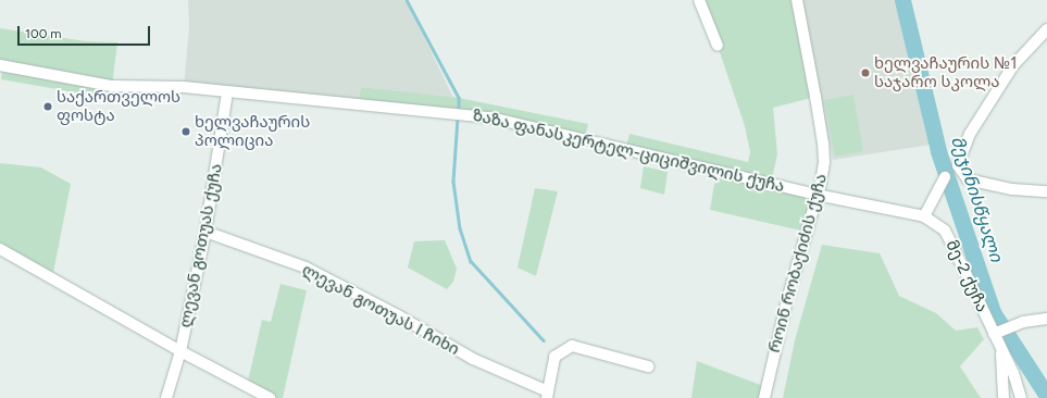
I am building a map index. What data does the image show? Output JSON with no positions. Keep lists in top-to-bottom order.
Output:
{
  "streets": {
    "street": [
      "ზაზა ფანასკერტელ-ციციშვილის ქუჩა",
      "ლევან გოთუას ქუჩა",
      "როინ რობაქიძის ქუჩა",
      "მე-2 ქუჩა",
      "ლევან გოთუას I ჩიხი"
    ]
  },
  "crossings": [
    ["ზაზა ფანასკერტელ-ციციშვილის ქუჩა", "ლევან გოთუას ქუჩა"],
    ["ზაზა ფანასკერტელ-ციციშვილის ქუჩა", "როინ რობაქიძის ქუჩა"],
    ["ზაზა ფანასკერტელ-ციციშვილის ქუჩა", "მე-2 ქუჩა"],
    ["ლევან გოთუას ქუჩა", "ლევან გოთუას I ჩიხი"],
    ["როინ რობაქიძის ქუჩა", "მე-2 ქუჩა"]
  ],
  "water": ["მეჯინისწყალი"],
  "places": ["ხელვაჩაურის №1 საჯარო სკოლა", "საქართველოს ფოსტა", "ხელვაჩაურის პოლიცია"],
  "scale_bar": "100 m"
}
